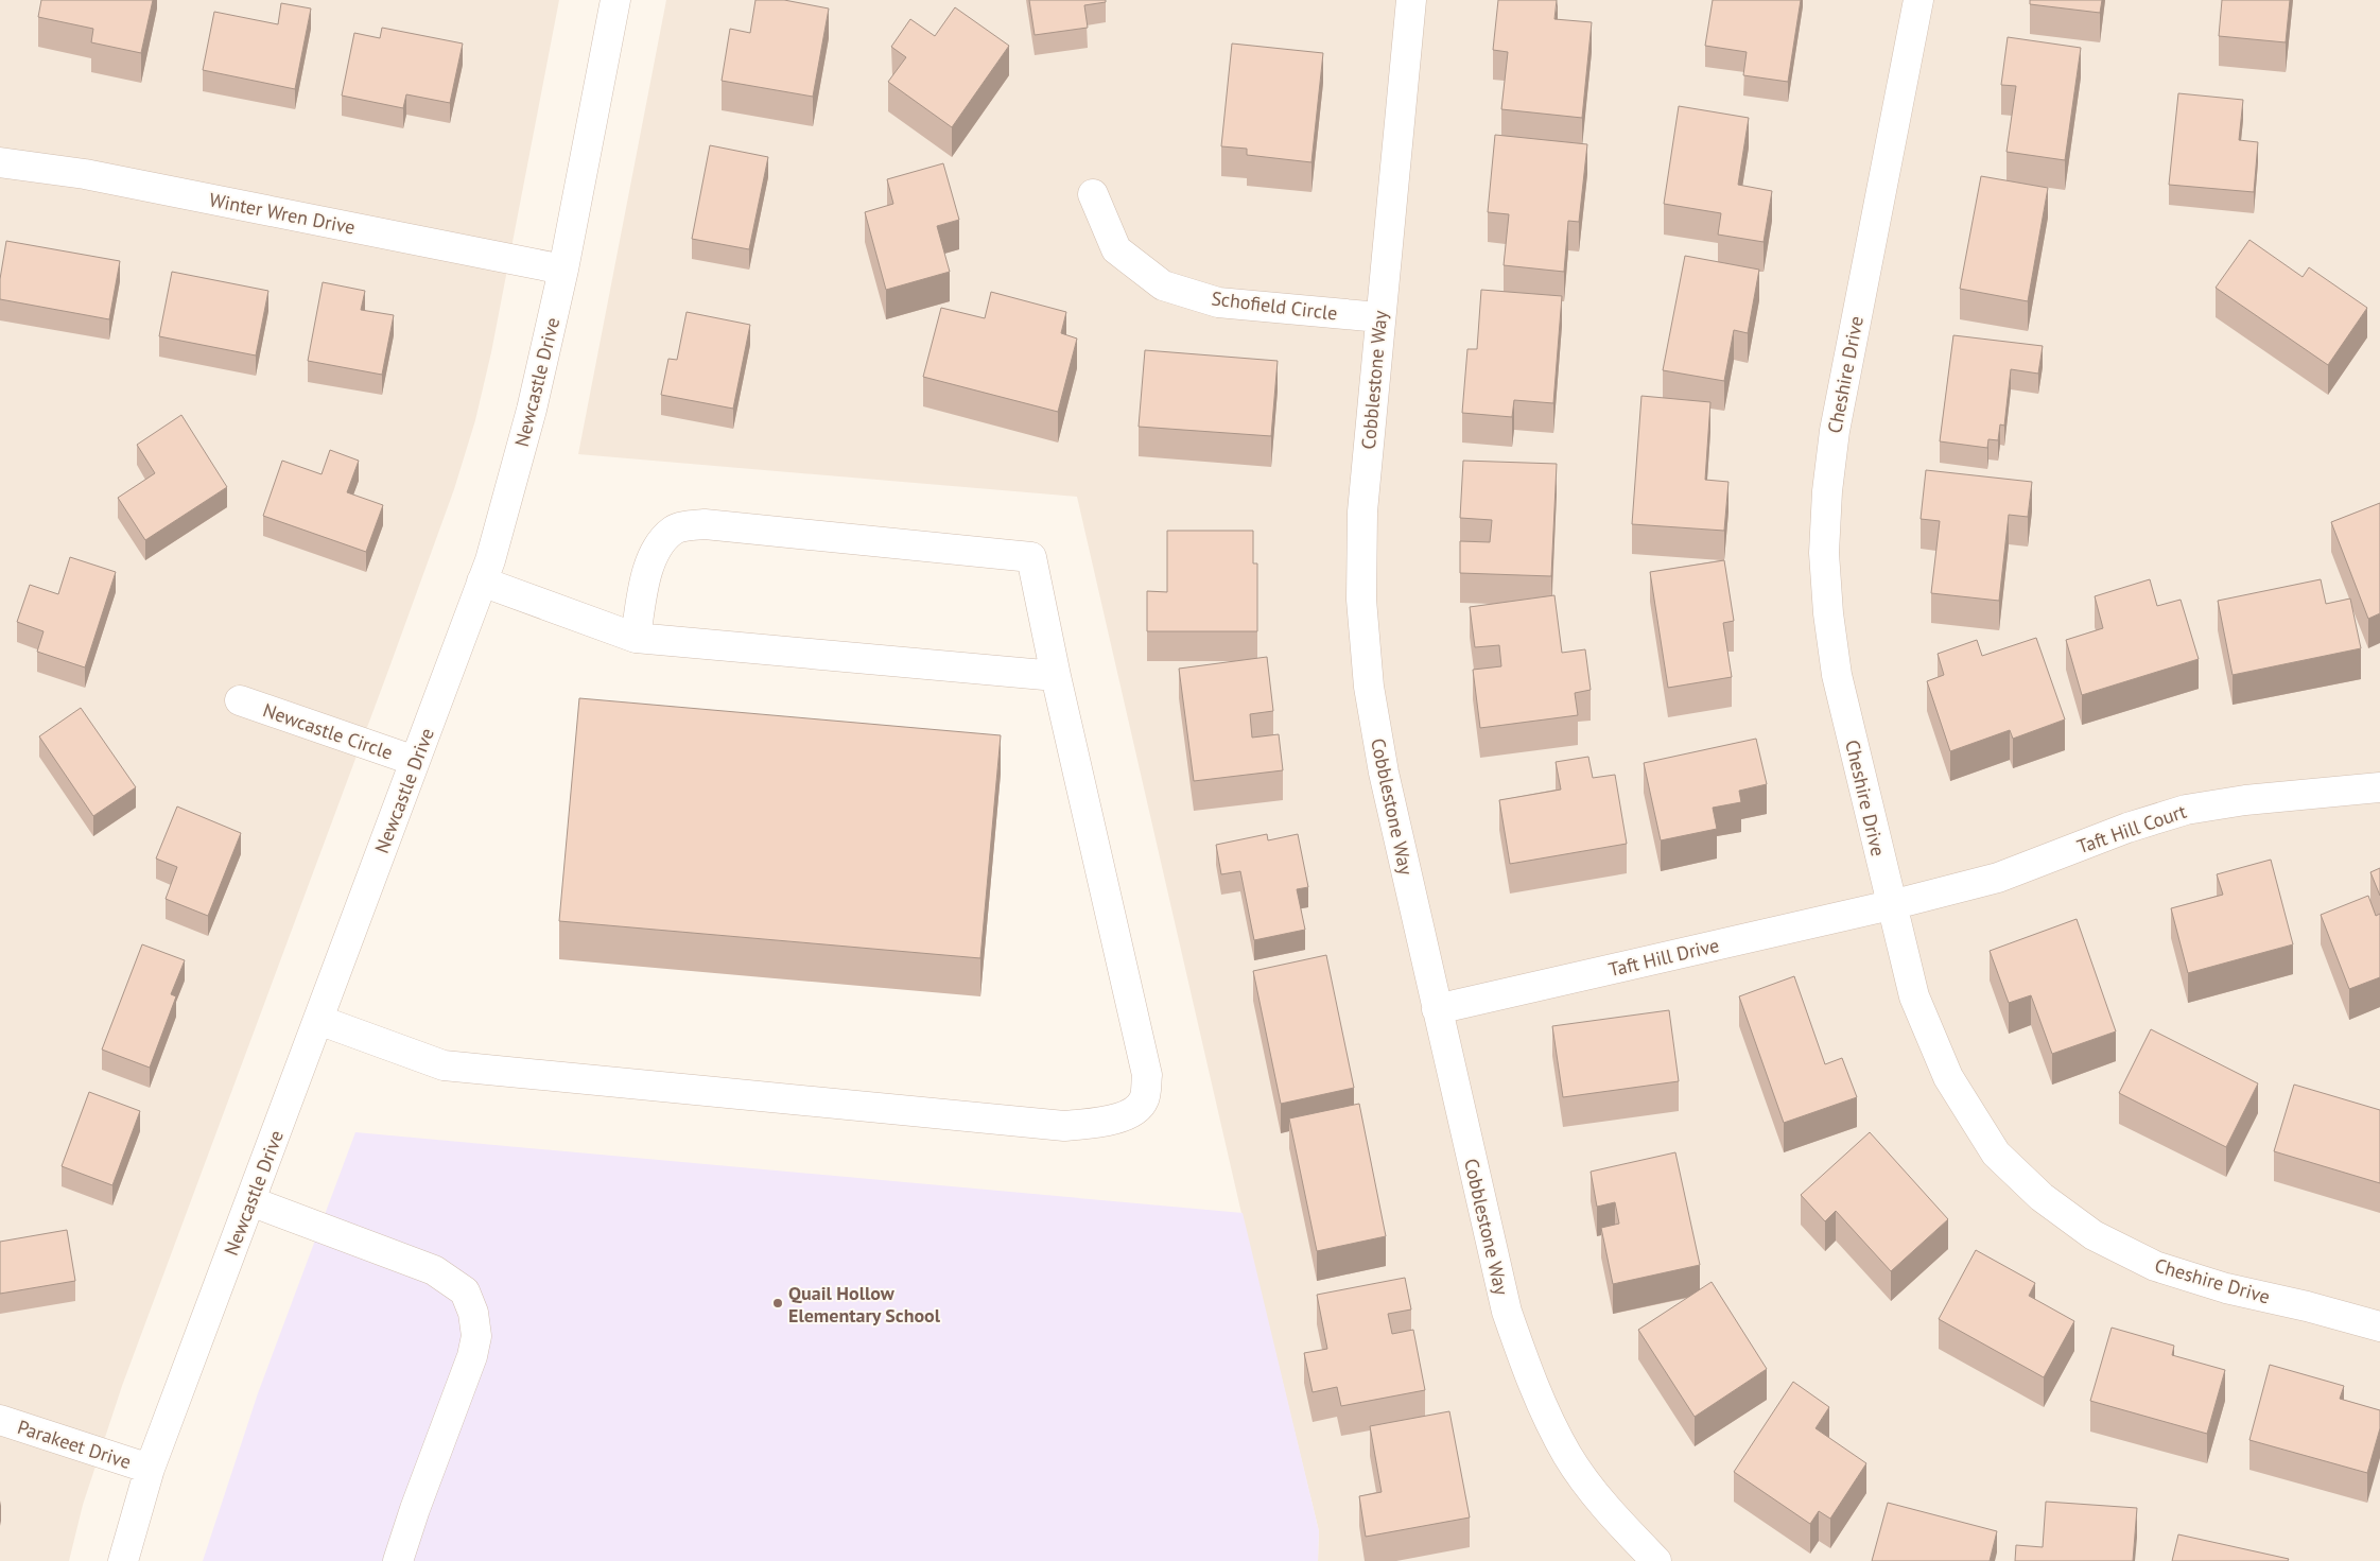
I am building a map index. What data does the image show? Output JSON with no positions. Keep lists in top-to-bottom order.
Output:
{
  "streets": {
    "street": [
      "Winter Wren Drive",
      "Schofield Circle",
      "Cheshire Drive",
      "Cobblestone Way",
      "Newcastle Drive",
      "Newcastle Circle",
      "Taft Hill Court",
      "Taft Hill Drive",
      "Parakeet Drive"
    ]
  },
  "crossings": [
    ["Winter Wren Drive", "Newcastle Drive"],
    ["Schofield Circle", "Cobblestone Way"],
    ["Cheshire Drive", "Taft Hill Court"],
    ["Cheshire Drive", "Taft Hill Drive"],
    ["Cobblestone Way", "Taft Hill Drive"],
    ["Newcastle Drive", "Newcastle Circle"],
    ["Newcastle Drive", "Parakeet Drive"],
    ["Taft Hill Court", "Taft Hill Drive"]
  ],
  "places": ["Quail Hollow Elementary School"]
}
